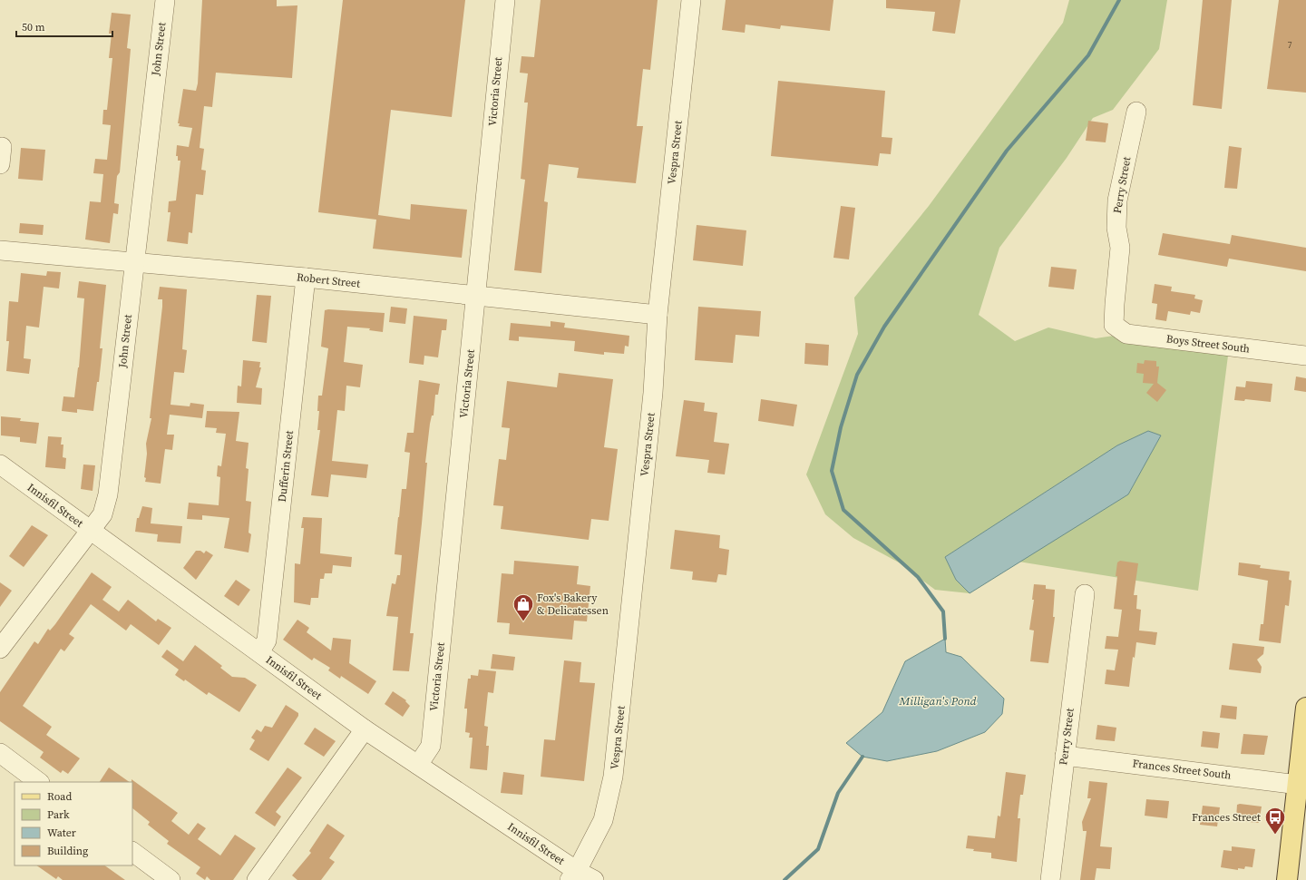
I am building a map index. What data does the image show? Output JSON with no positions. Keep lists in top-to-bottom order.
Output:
{
  "streets": {
    "street": [
      "John Street",
      "Victoria Street",
      "Vespra Street",
      "Perry Street",
      "Robert Street",
      "Boys Street South",
      "Dufferin Street",
      "Innisfil Street",
      "Frances Street South"
    ]
  },
  "crossings": [
    ["John Street", "Robert Street"],
    ["John Street", "Innisfil Street"],
    ["Victoria Street", "Robert Street"],
    ["Victoria Street", "Innisfil Street"],
    ["Vespra Street", "Robert Street"],
    ["Vespra Street", "Innisfil Street"],
    ["Perry Street", "Boys Street South"],
    ["Perry Street", "Frances Street South"],
    ["Robert Street", "Dufferin Street"],
    ["Dufferin Street", "Innisfil Street"]
  ],
  "water": ["Milligan's Pond"],
  "places": {
    "shop": ["Fox's Bakery & Delicatessen"],
    "bus stop": ["Frances Street"]
  },
  "house_numbers": ["7"],
  "legend": [
    "Road",
    "Park",
    "Water",
    "Building"
  ],
  "scale_bar": "50 m"
}
